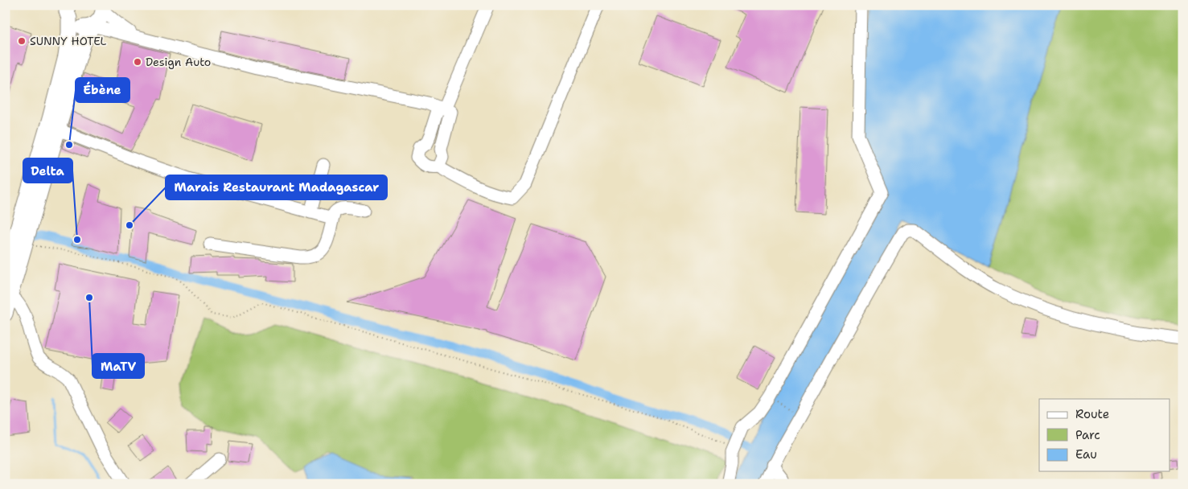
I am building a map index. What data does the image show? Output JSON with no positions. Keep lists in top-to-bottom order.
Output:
{
  "places": [
    "SUNNY HOTEL",
    "Design Auto",
    "Ébène",
    "Marais Restaurant Madagascar",
    "Delta",
    "MaTV"
  ],
  "legend": ["Route", "Parc", "Eau"]
}
